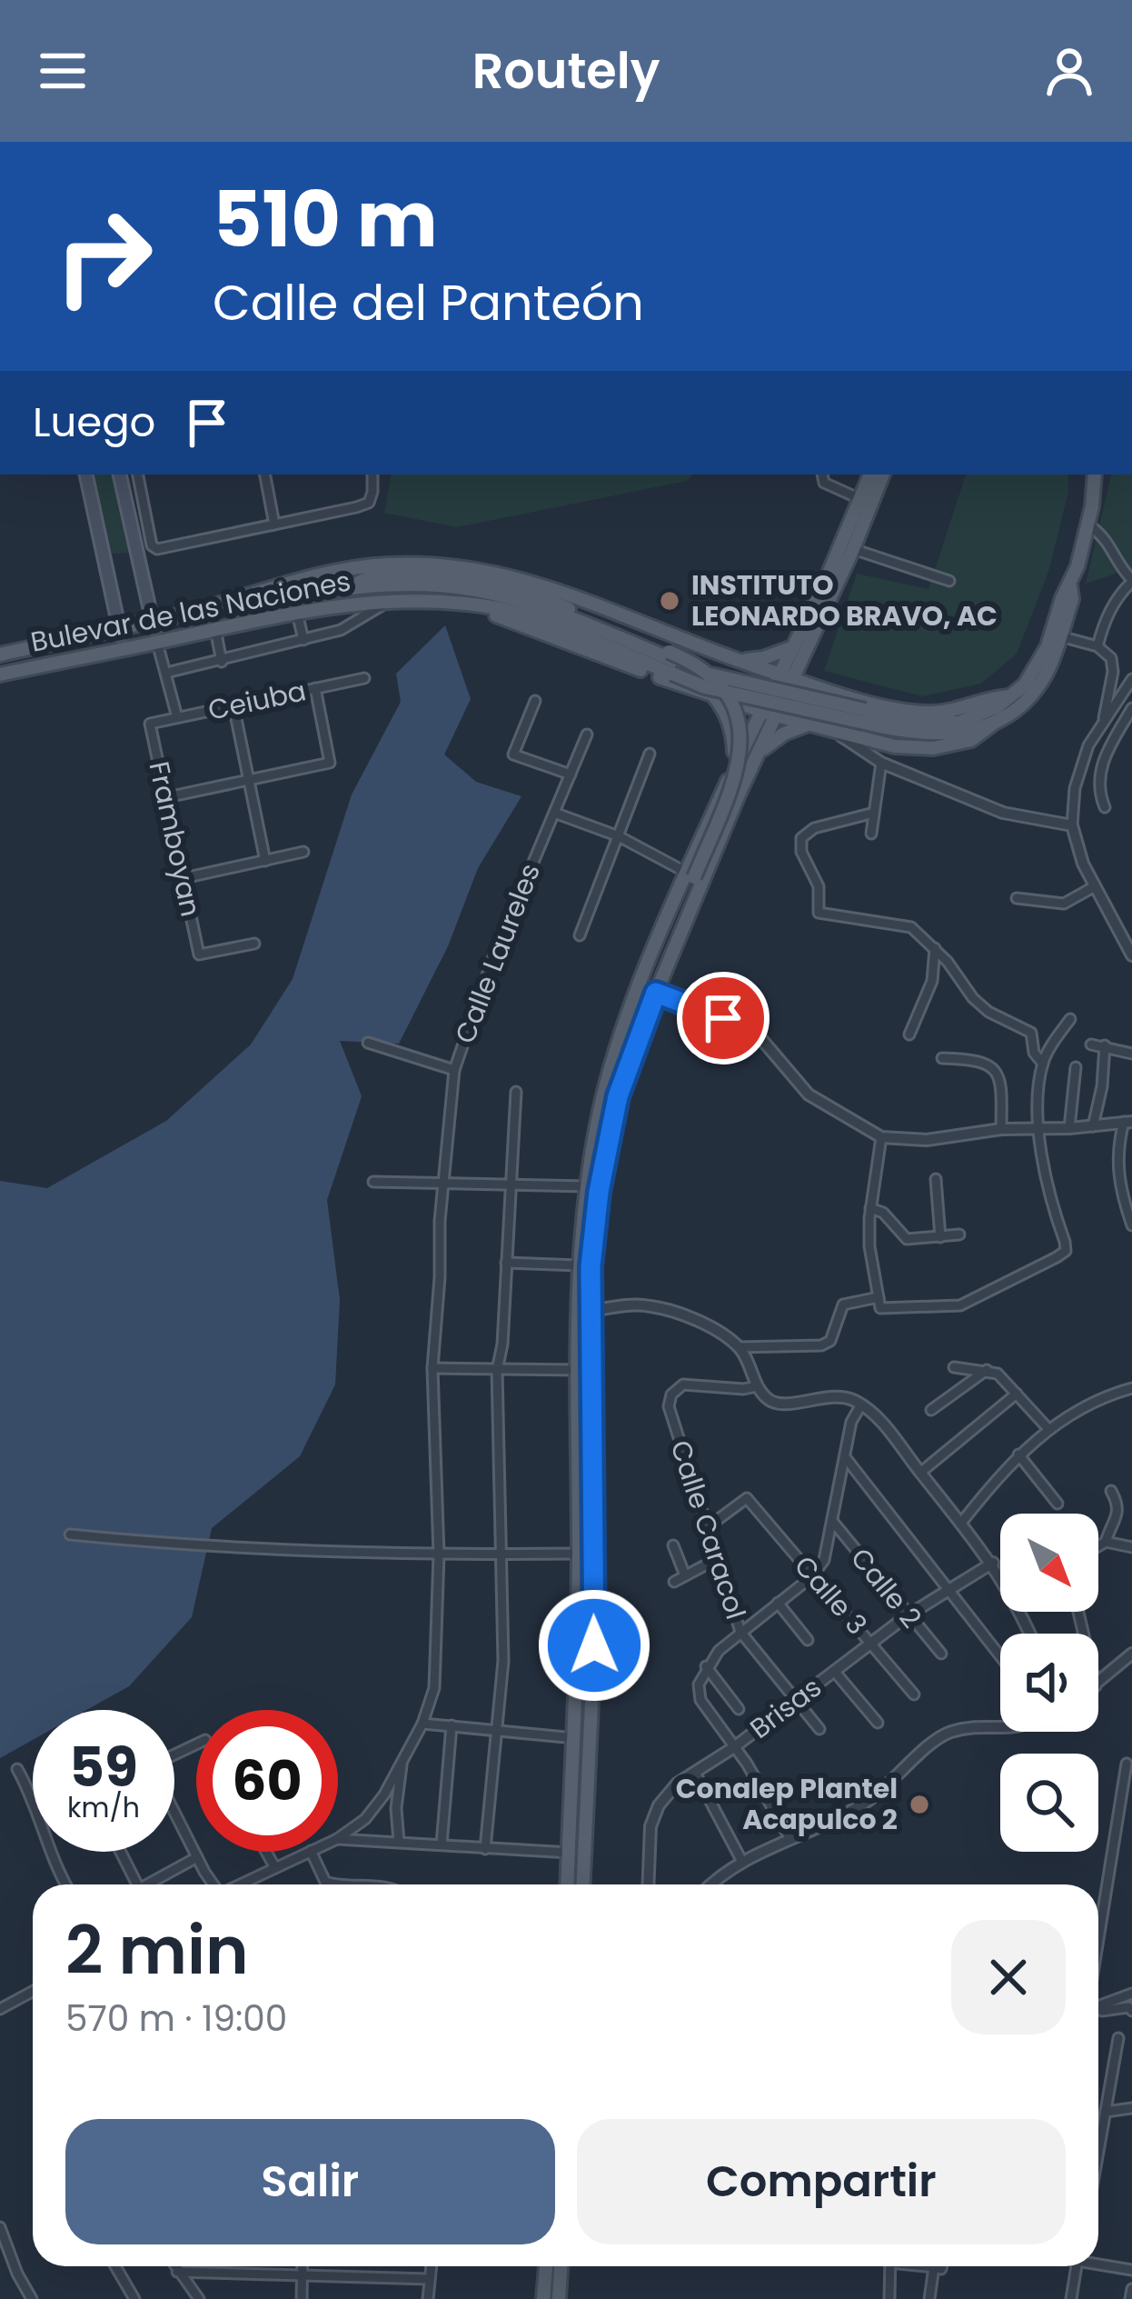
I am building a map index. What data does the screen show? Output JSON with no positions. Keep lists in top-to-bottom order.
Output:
{
  "streets": {
    "main road": ["Bulevar de las Naciones"],
    "street": [
      "Ceiuba",
      "Framboyan",
      "Calle Laureles",
      "Calle Caracol",
      "Calle 2",
      "Calle 3",
      "Brisas"
    ]
  },
  "crossings": [
    ["Ceiuba", "Framboyan"],
    ["Calle Caracol", "Calle 3"],
    ["Calle Caracol", "Brisas"],
    ["Calle 2", "Brisas"],
    ["Calle 3", "Brisas"]
  ],
  "places": ["INSTITUTO LEONARDO BRAVO, AC", "Conalep Plantel Acapulco 2"],
  "north": "bottom right",
  "page": {
    "header": "Routely",
    "turn": ["510 m", "Calle del Panteón"],
    "then": "Luego",
    "speed": "59 km/h",
    "limit": "60",
    "heading": ["2 min", "570 m · 19:00"],
    "buttons": ["Salir", "Compartir"]
  }
}
